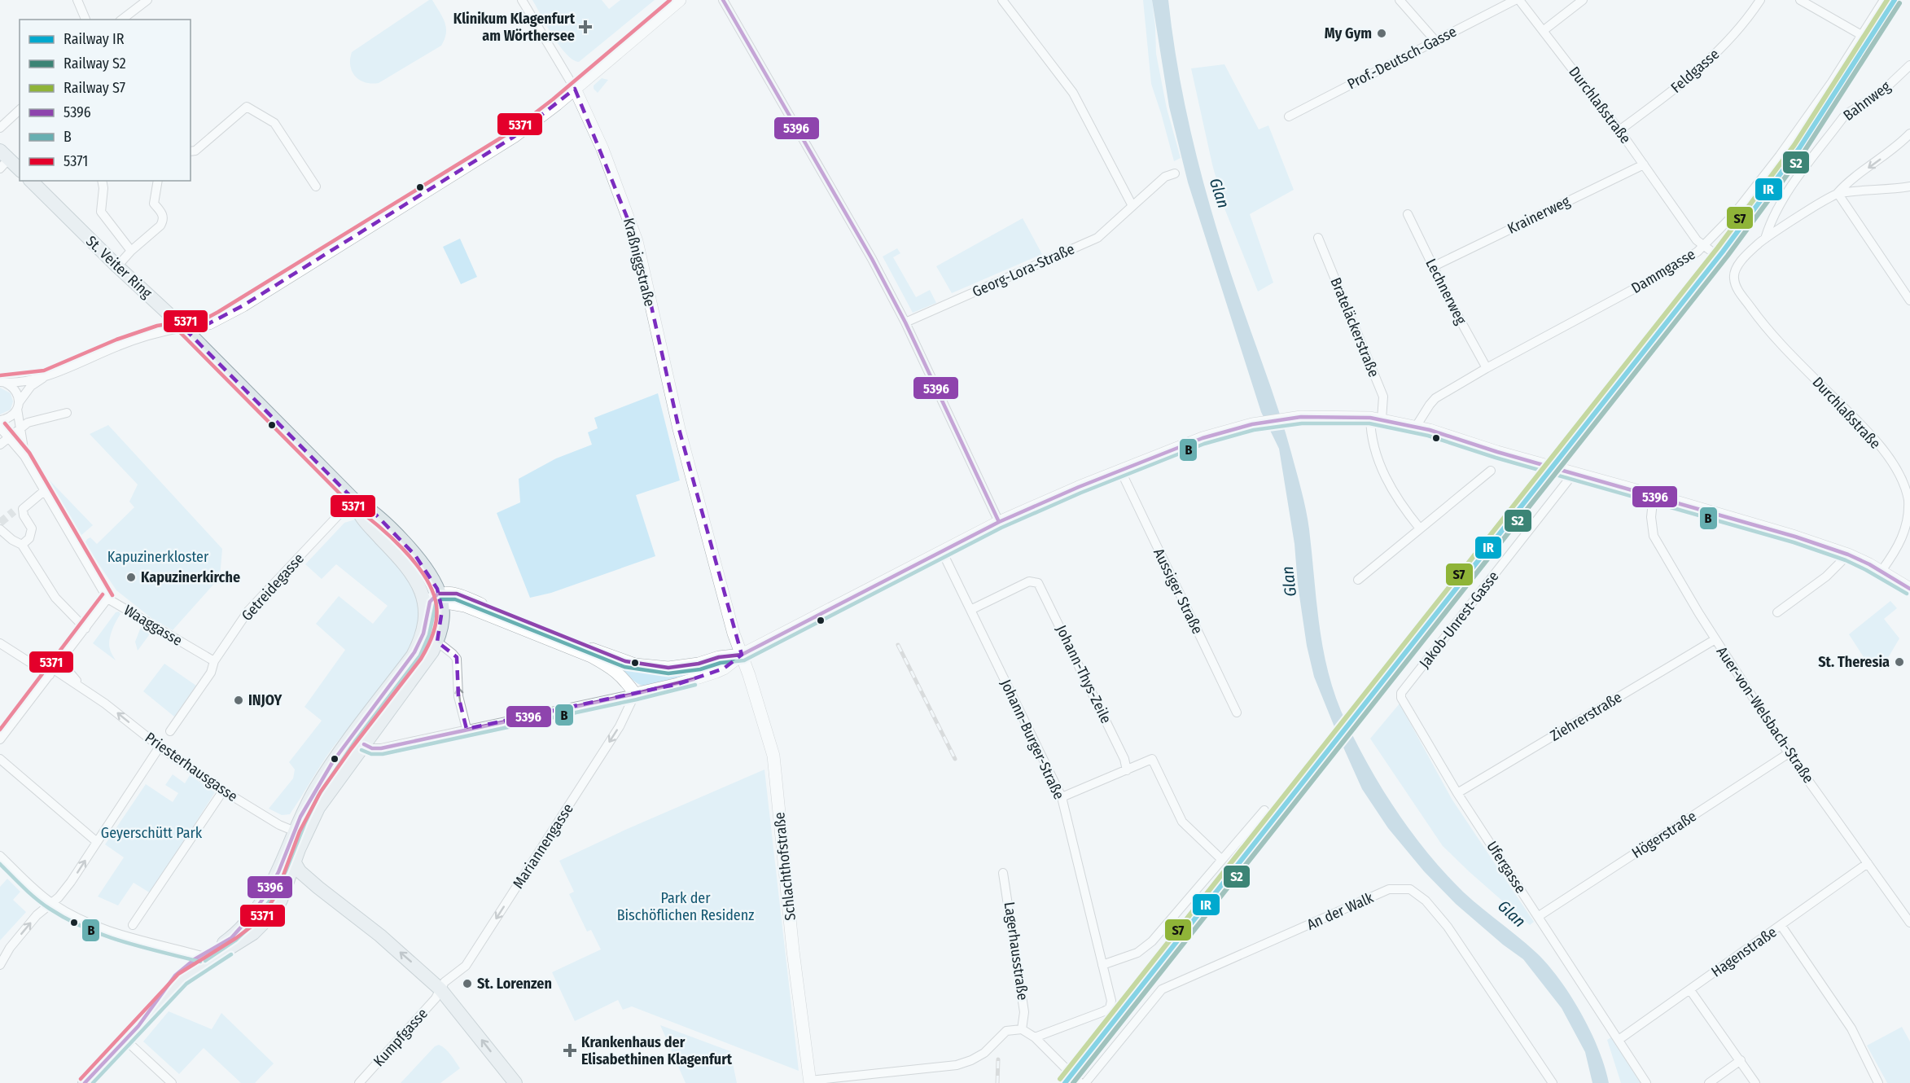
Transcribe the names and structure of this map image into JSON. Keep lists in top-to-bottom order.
{
  "streets": {
    "main road": ["Kraßniggstraße", "St. Veiter Ring", "Schlachthofstraße"],
    "street": [
      "Prof.-Deutsch-Gasse",
      "Feldgasse",
      "Bahnweg",
      "Durchlaßstraße",
      "Krainerweg",
      "Georg-Lora-Straße",
      "Dammgasse",
      "Lechnerweg",
      "Brateläckerstraße",
      "Getreidegasse",
      "Aussiger Straße",
      "Jakob-Unrest-Gasse",
      "Waaggasse",
      "Johann-Thys-Zeile",
      "Auer-von-Welsbach-Straße",
      "Ziehrerstraße",
      "Johann-Burger-Straße",
      "Priesterhausgasse",
      "Högerstraße",
      "Mariannengasse",
      "Ufergasse",
      "An der Walk",
      "Lagerhausstraße",
      "Hagenstraße",
      "Kumpfgasse"
    ]
  },
  "crossings": [
    ["Feldgasse", "Durchlaßstraße"],
    ["Bahnweg", "Durchlaßstraße"],
    ["Durchlaßstraße", "Krainerweg"],
    ["Durchlaßstraße", "Dammgasse"],
    ["Krainerweg", "Lechnerweg"],
    ["Kraßniggstraße", "Schlachthofstraße"],
    ["St. Veiter Ring", "Getreidegasse"],
    ["Dammgasse", "Lechnerweg"],
    ["Getreidegasse", "Waaggasse"],
    ["Jakob-Unrest-Gasse", "Ufergasse"],
    ["Johann-Thys-Zeile", "Johann-Burger-Straße"],
    ["Auer-von-Welsbach-Straße", "Ziehrerstraße"],
    ["Auer-von-Welsbach-Straße", "Högerstraße"],
    ["Auer-von-Welsbach-Straße", "Hagenstraße"],
    ["Ziehrerstraße", "Ufergasse"],
    ["Högerstraße", "Ufergasse"],
    ["Mariannengasse", "Kumpfgasse"],
    ["Ufergasse", "Hagenstraße"]
  ],
  "one_way": ["Mariannengasse"],
  "water": ["Glan"],
  "parks": ["Kapuzinerkloster", "Geyerschütt Park", "Park der Bischöflichen Residenz"],
  "places": {
    "health": ["Klinikum Klagenfurt am Wörthersee", "Krankenhaus der Elisabethinen Klagenfurt"],
    "other": [
      "My Gym",
      "Kapuzinerkirche",
      "St. Theresia",
      "INJOY",
      "St. Lorenzen"
    ]
  },
  "lines": [
    "rail line IR",
    "rail line S7",
    "transit line 5396",
    "transit line 5371",
    "rail line S2",
    "transit line B"
  ],
  "legend": [
    "Railway IR",
    "Railway S2",
    "Railway S7",
    "5396",
    "B",
    "5371"
  ]
}
